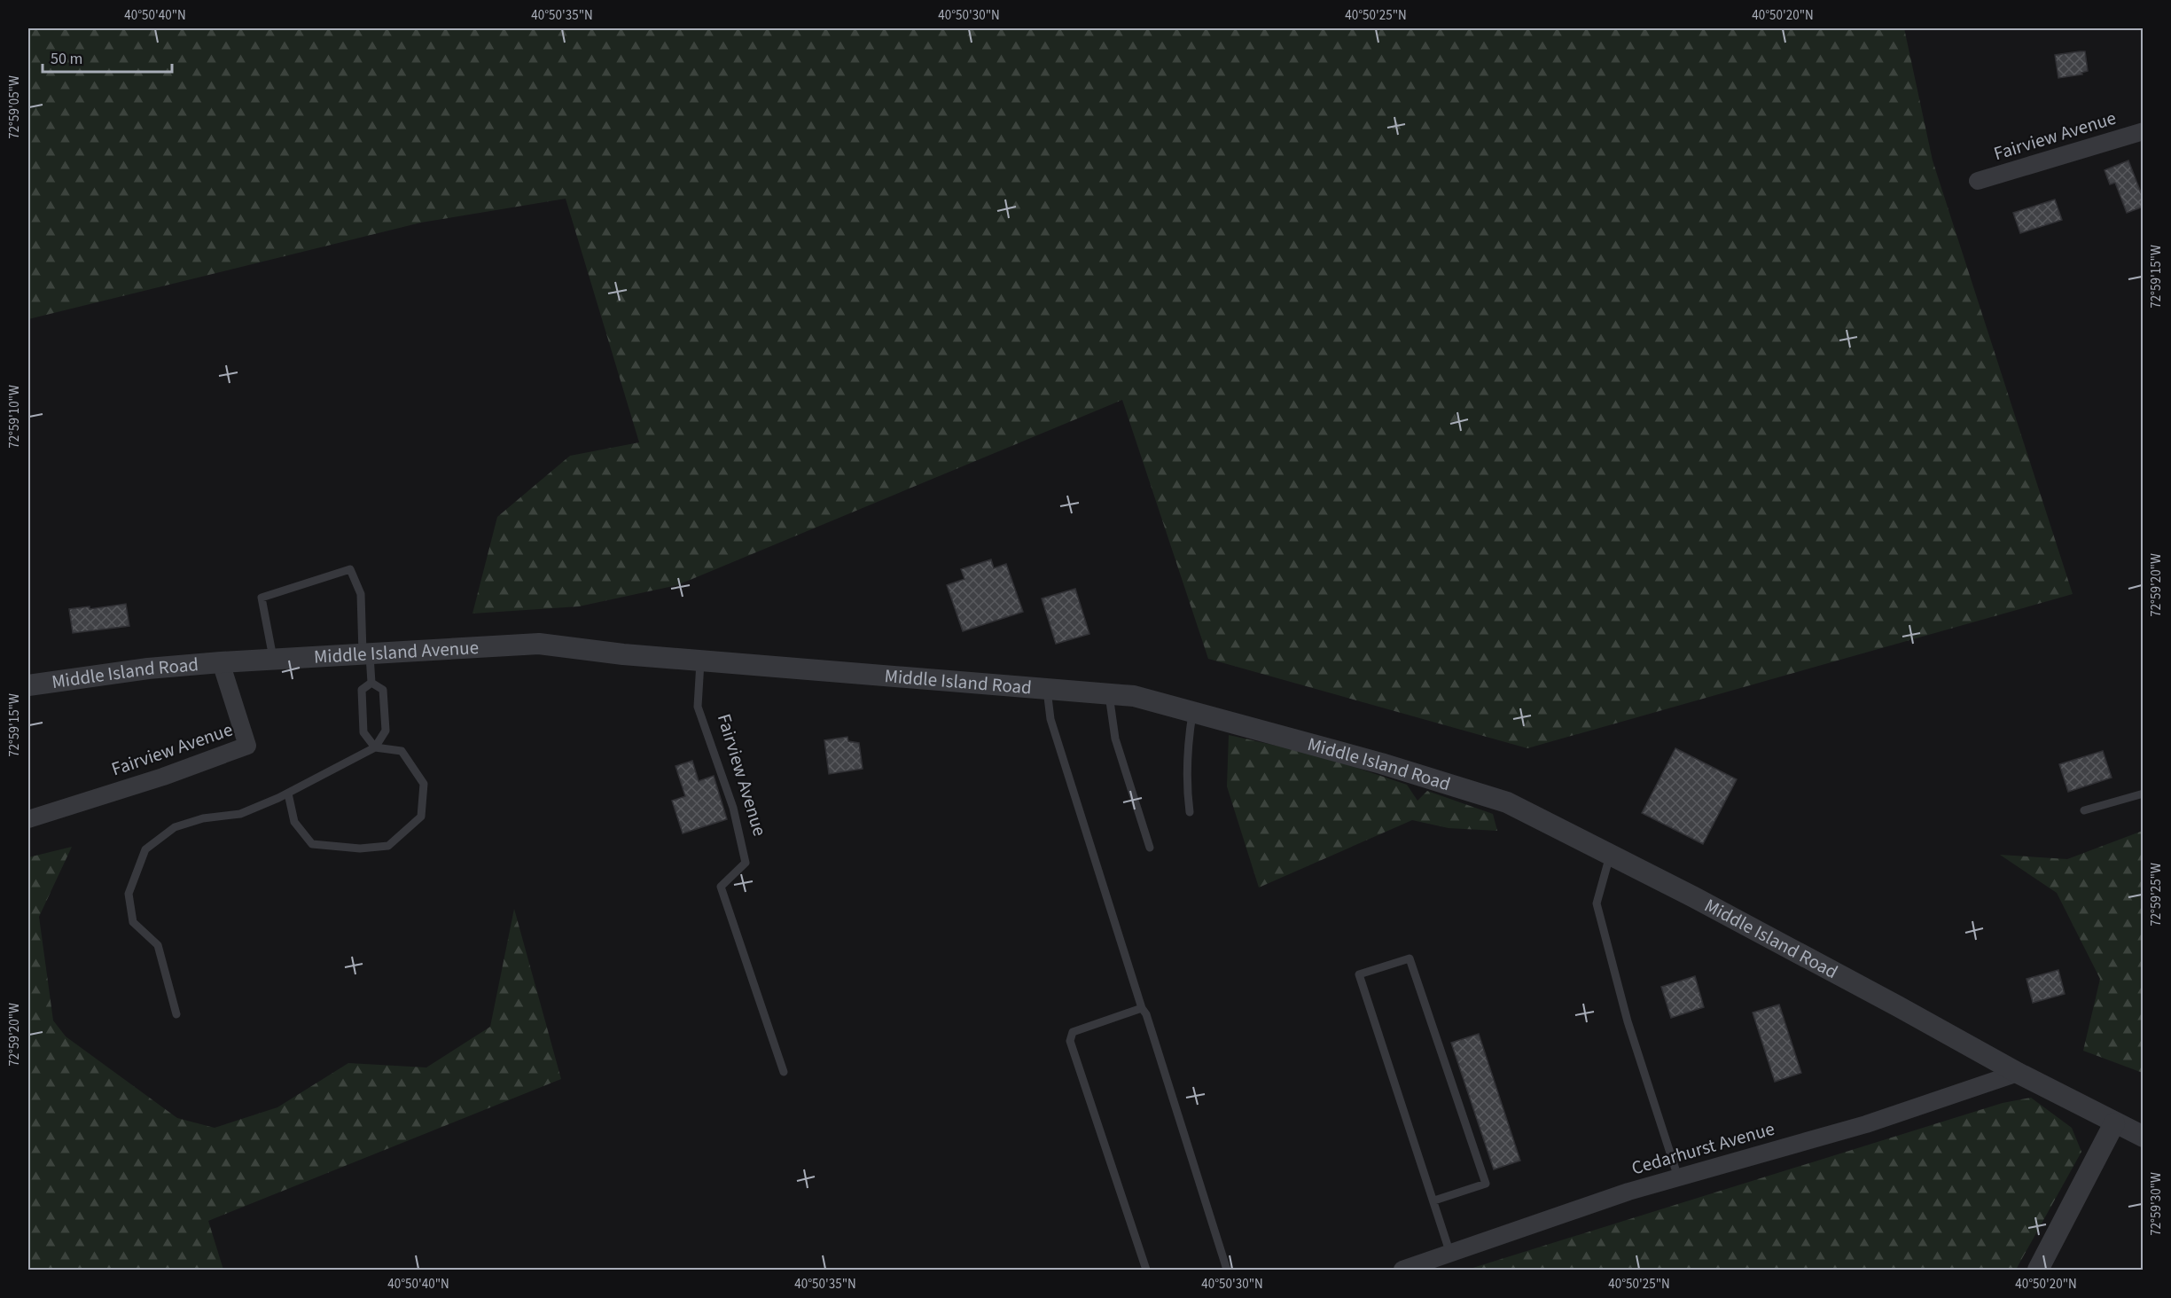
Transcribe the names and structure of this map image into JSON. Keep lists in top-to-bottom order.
{
  "streets": {
    "street": [
      "Fairview Avenue",
      "Middle Island Avenue",
      "Middle Island Road",
      "Cedarhurst Avenue"
    ]
  },
  "crossings": [
    ["Fairview Avenue", "Middle Island Avenue"],
    ["Fairview Avenue", "Middle Island Road"],
    ["Middle Island Avenue", "Middle Island Road"],
    ["Middle Island Road", "Cedarhurst Avenue"]
  ],
  "scale_bar": "50 m",
  "coordinates": [
    "40°50'40\"N",
    "40°50'35\"N",
    "40°50'30\"N",
    "40°50'25\"N",
    "40°50'20\"N",
    "72°59'05\"W",
    "72°59'15\"W",
    "72°59'10\"W",
    "72°59'20\"W",
    "72°59'25\"W",
    "72°59'30\"W"
  ]
}
